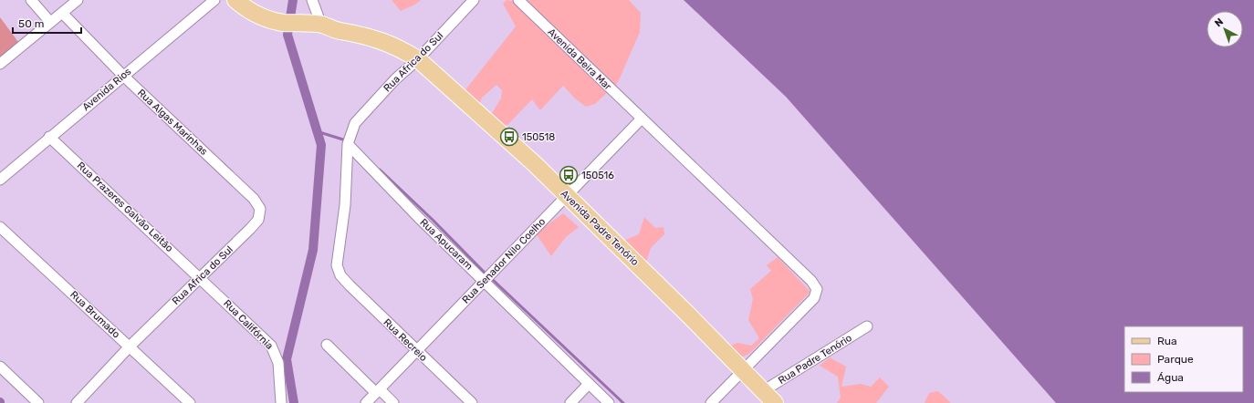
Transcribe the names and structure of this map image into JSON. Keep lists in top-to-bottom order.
{
  "streets": {
    "main road": ["Avenida Padre Tenório"],
    "street": [
      "Avenida Beira Mar",
      "Rua Africa do Sul",
      "Avenida Rios",
      "Rua Algas Marinhas",
      "Rua Prazeres Galvão Leitão",
      "Rua Apucaram",
      "Rua Senador Nilo Coelho",
      "Rua Brumado",
      "Rua Califórnia",
      "Rua Recreio",
      "Rua Padre Tenório"
    ]
  },
  "crossings": [
    ["Avenida Beira Mar", "Avenida Padre Tenório"],
    ["Avenida Beira Mar", "Rua Senador Nilo Coelho"],
    ["Rua Africa do Sul", "Rua Algas Marinhas"],
    ["Rua Africa do Sul", "Rua Prazeres Galvão Leitão"],
    ["Rua Africa do Sul", "Avenida Padre Tenório"],
    ["Rua Africa do Sul", "Rua Apucaram"],
    ["Rua Africa do Sul", "Rua Brumado"],
    ["Rua Africa do Sul", "Rua Califórnia"],
    ["Rua Africa do Sul", "Rua Recreio"],
    ["Avenida Rios", "Rua Algas Marinhas"],
    ["Avenida Rios", "Rua Prazeres Galvão Leitão"],
    ["Rua Prazeres Galvão Leitão", "Rua Califórnia"],
    ["Avenida Padre Tenório", "Rua Senador Nilo Coelho"],
    ["Avenida Padre Tenório", "Rua Padre Tenório"],
    ["Rua Apucaram", "Rua Senador Nilo Coelho"],
    ["Rua Senador Nilo Coelho", "Rua Recreio"]
  ],
  "places": {
    "bus stop": ["150518", "150516"]
  },
  "legend": ["Rua", "Parque", "Água"],
  "scale_bar": "50 m",
  "north": "top left"
}
